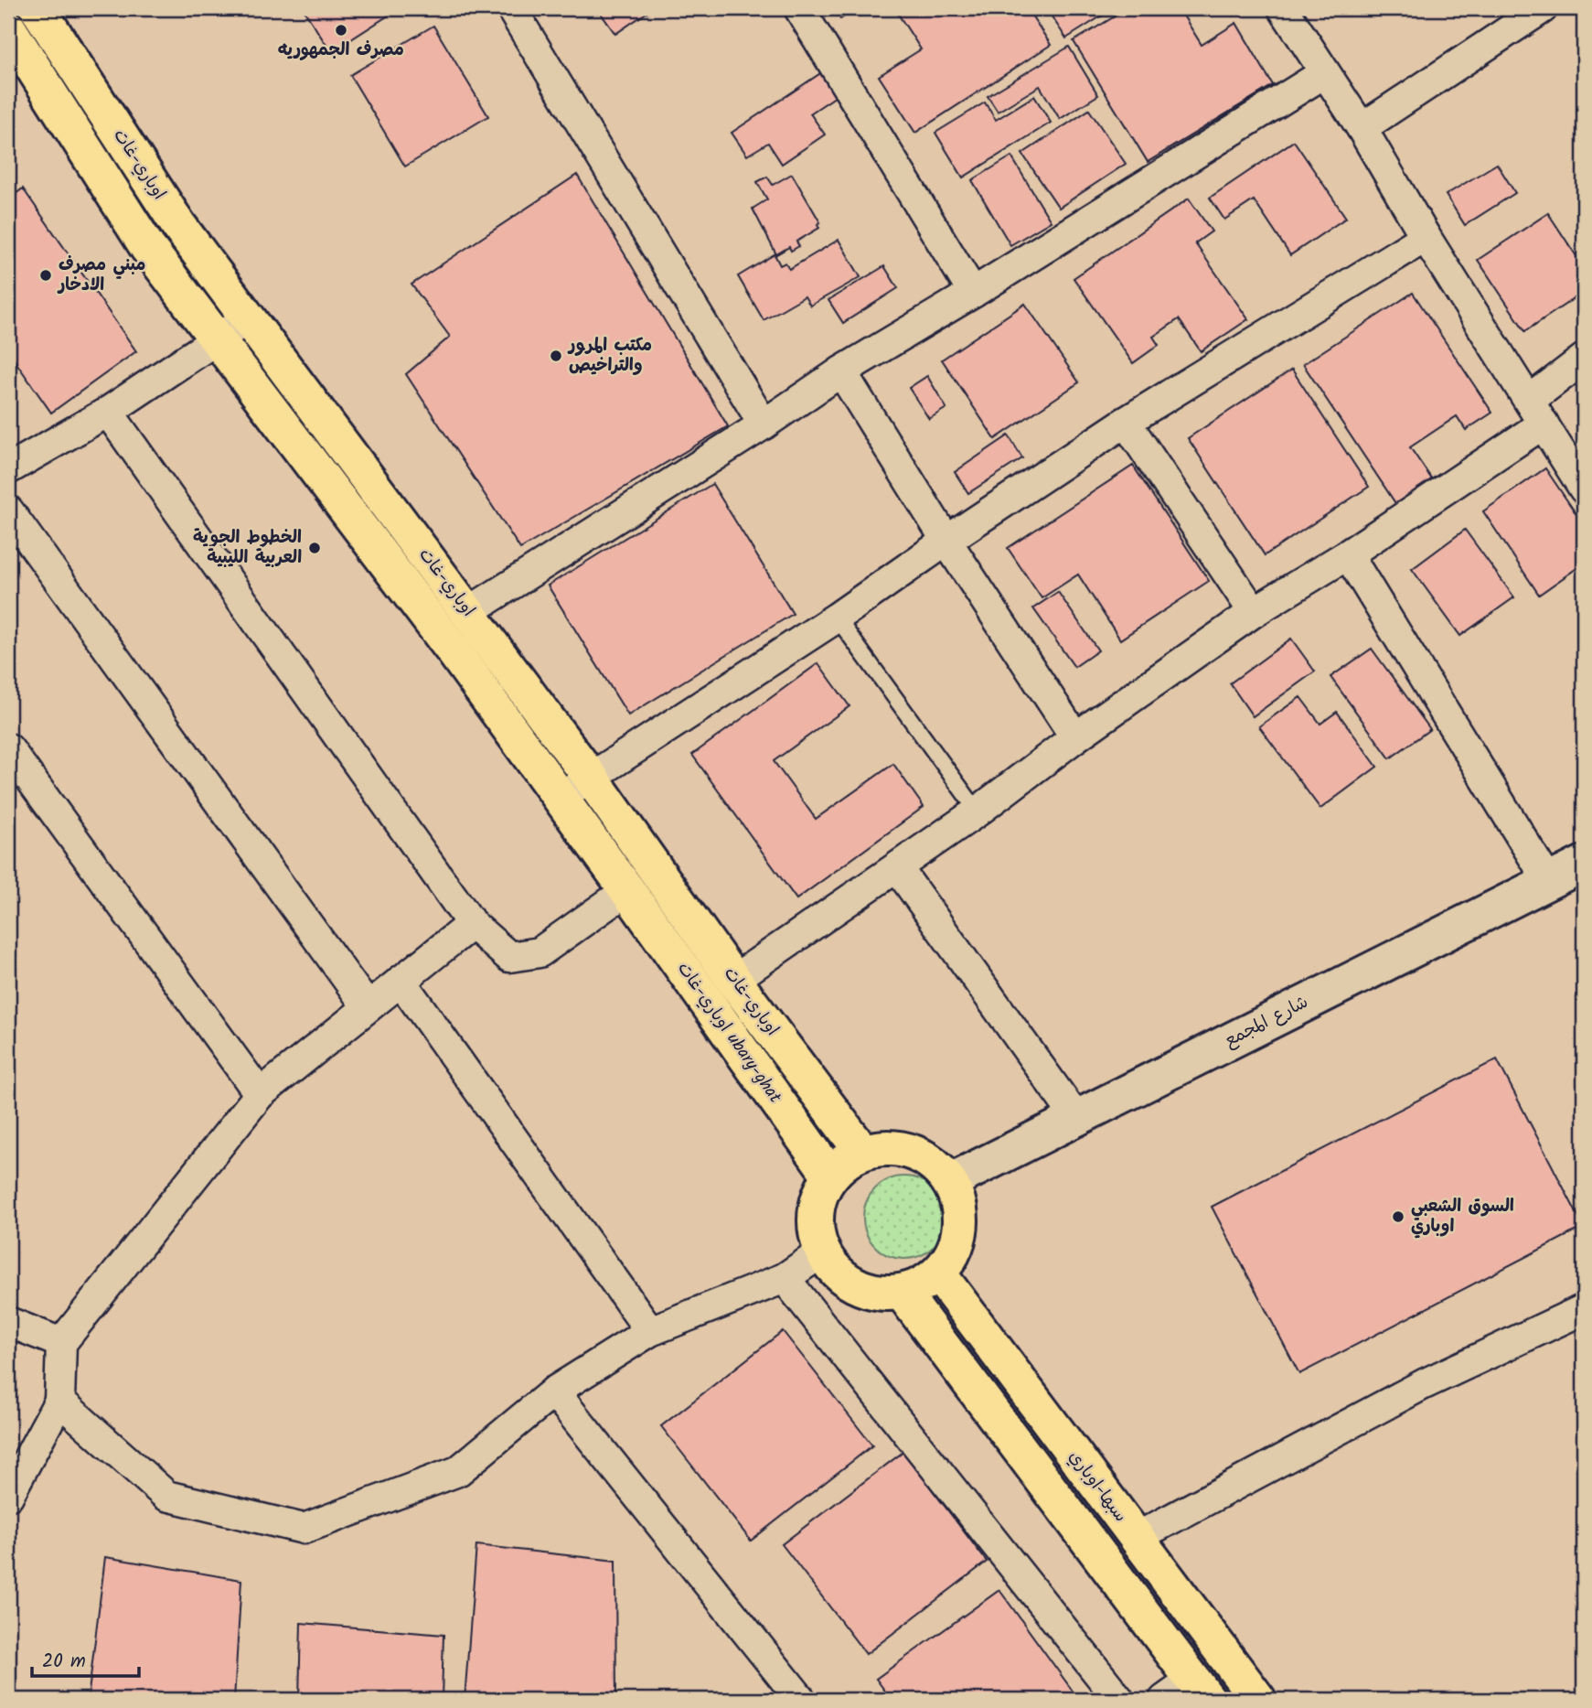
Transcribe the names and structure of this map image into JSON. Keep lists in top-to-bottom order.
{
  "streets": {
    "highway": ["اوباري-غات", "اوباري-غات ubary-ghat", "سبها-اوباري"],
    "street": ["شارع المجمع"]
  },
  "crossings": [
    ["اوباري-غات", "شارع المجمع"],
    ["اوباري-غات", "اوباري-غات ubary-ghat"],
    ["اوباري-غات", "سبها-اوباري"],
    ["شارع المجمع", "اوباري-غات ubary-ghat"],
    ["شارع المجمع", "سبها-اوباري"],
    ["اوباري-غات ubary-ghat", "سبها-اوباري"]
  ],
  "places": [
    "مصرف الجمهوريه",
    "مبني مصرف الادخار",
    "مكتب المرور والتراخيص",
    "الخطوط الجوية العربية الليبية",
    "السوق الشعبي اوباري"
  ],
  "scale_bar": "20 m"
}
